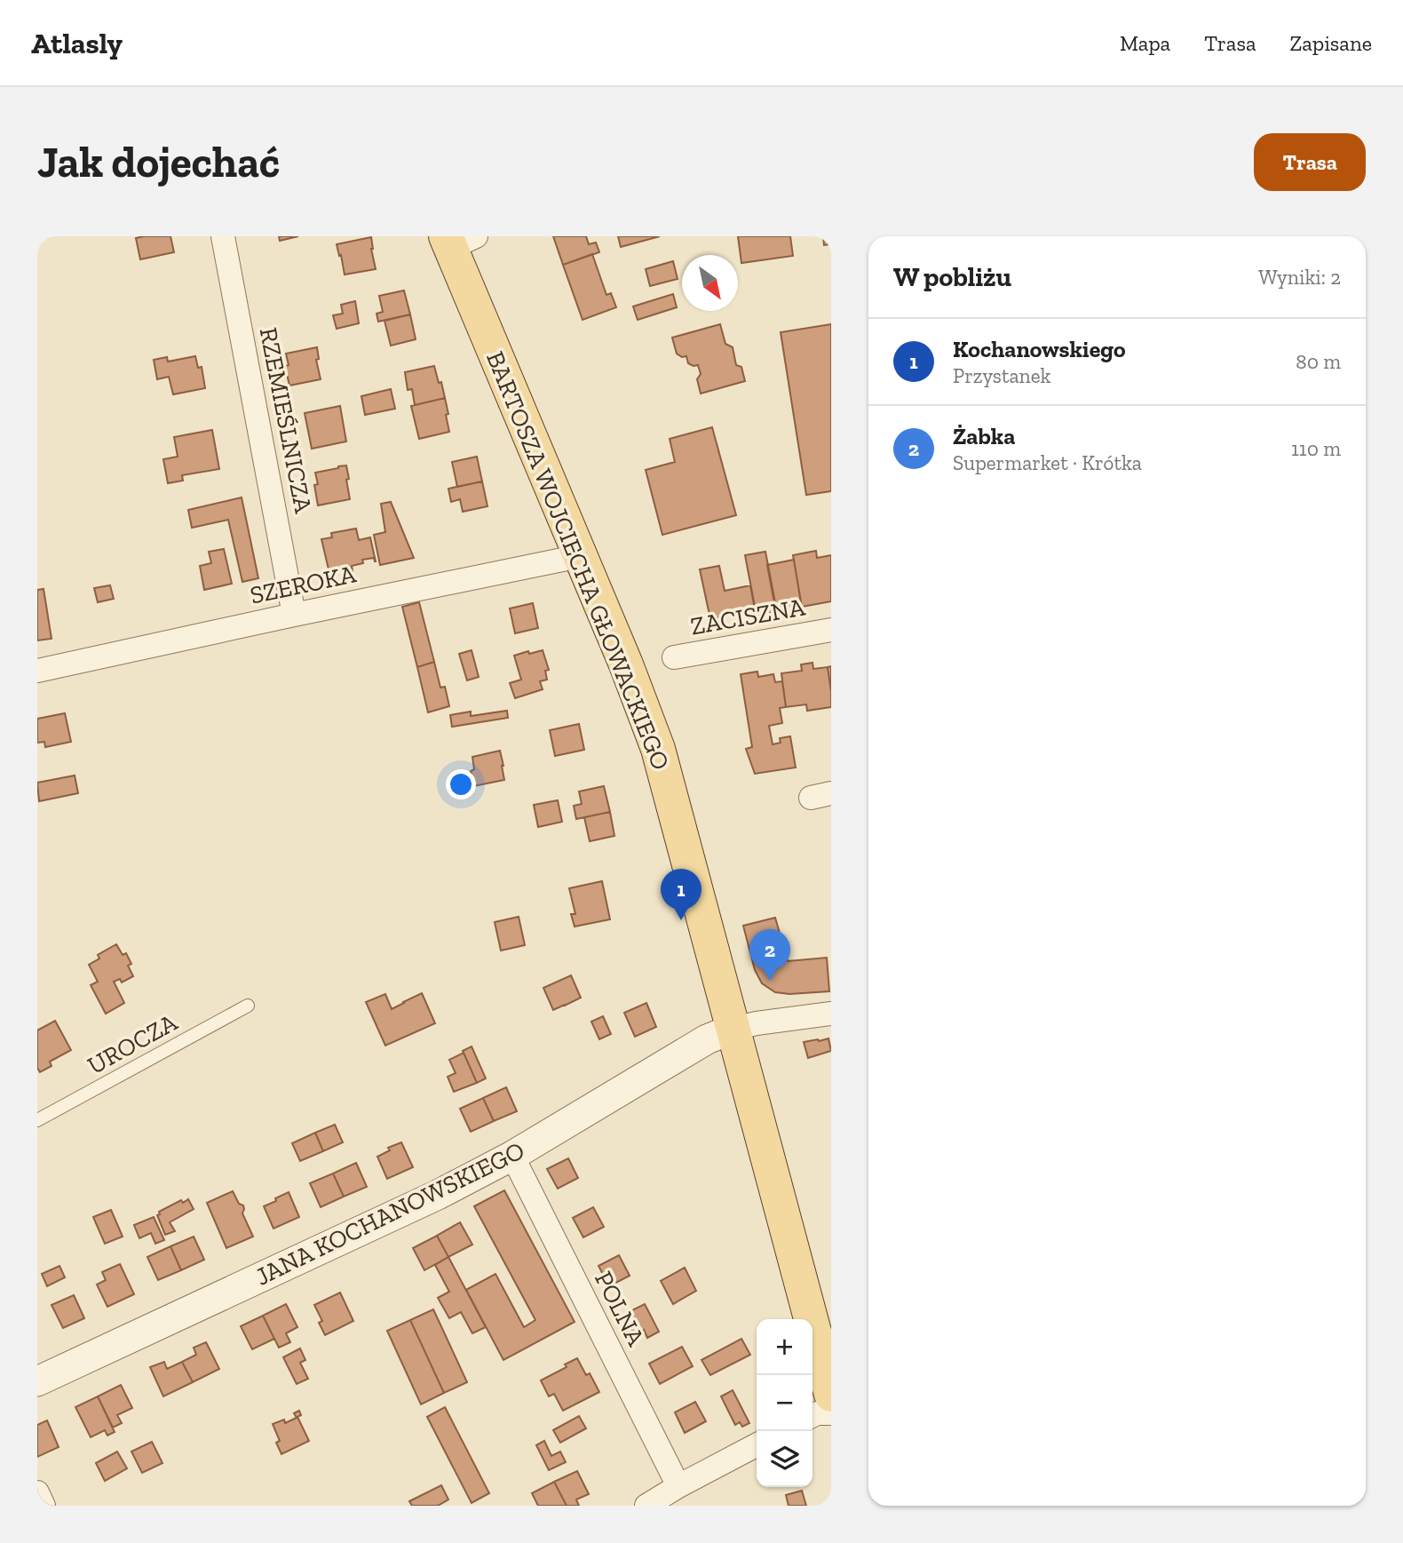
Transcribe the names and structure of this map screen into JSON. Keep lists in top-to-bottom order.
{
  "streets": {
    "main road": ["BARTOSZA WOJCIECHA GŁOWACKIEGO"],
    "street": [
      "RZEMIEŚLNICZA",
      "SZEROKA",
      "ZACISZNA",
      "JANA KOCHANOWSKIEGO",
      "POLNA"
    ],
    "lane": ["UROCZA"]
  },
  "crossings": [
    ["RZEMIEŚLNICZA", "SZEROKA"],
    ["BARTOSZA WOJCIECHA GŁOWACKIEGO", "SZEROKA"],
    ["BARTOSZA WOJCIECHA GŁOWACKIEGO", "JANA KOCHANOWSKIEGO"],
    ["JANA KOCHANOWSKIEGO", "POLNA"]
  ],
  "north": "bottom right",
  "page": {
    "header": "Atlasly",
    "nav": ["Mapa", "Trasa", "Zapisane"],
    "buttons": "Trasa",
    "title": "Jak dojechać",
    "heading": ["W pobliżu", "Wyniki: 2"],
    "list": [
      {
        "mark": "1",
        "name": "Kochanowskiego",
        "note": "Przystanek",
        "value": "80 m"
      },
      {
        "mark": "2",
        "name": "Żabka",
        "note": "Supermarket · Krótka",
        "value": "110 m"
      }
    ],
    "pins": ["1", "2"],
    "map_buttons": ["+", "−"]
  }
}
